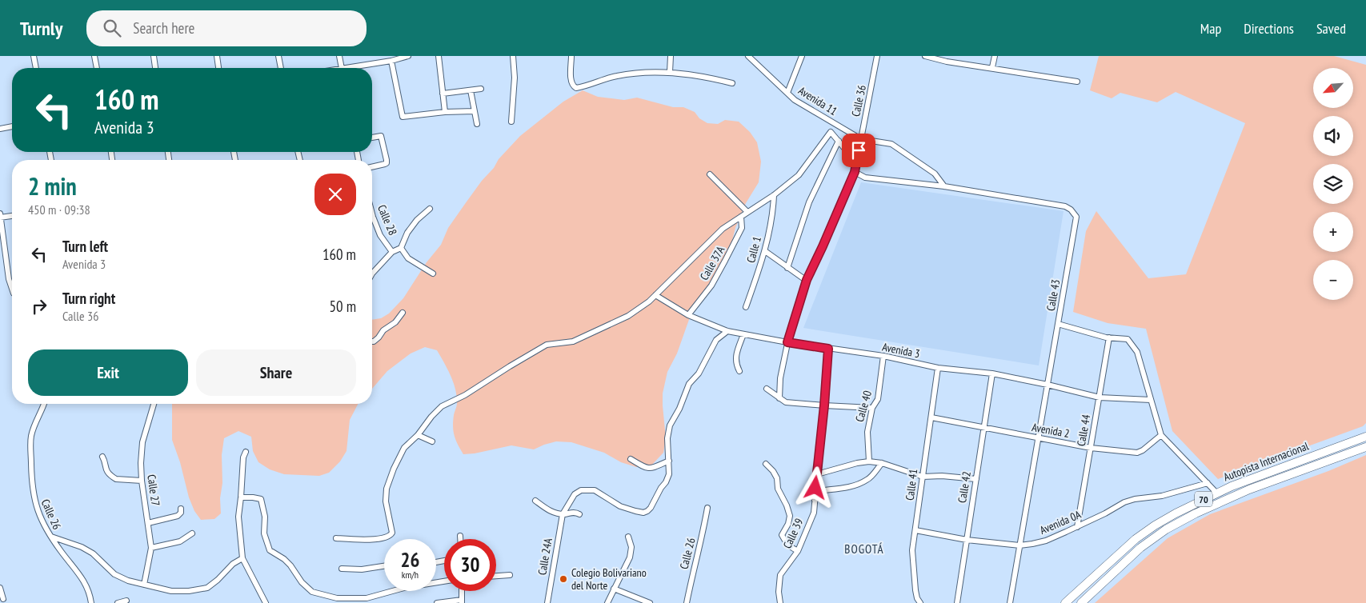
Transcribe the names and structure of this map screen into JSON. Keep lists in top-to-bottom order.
{
  "streets": {
    "main road": ["Autopista Internacional", "70"],
    "street": [
      "Avenida 11",
      "Calle 36",
      "Calle 28",
      "Calle 1",
      "Calle 37A",
      "Calle 43",
      "Avenida 3",
      "Calle 40",
      "Avenida 2",
      "Calle 44",
      "Calle 41",
      "Calle 42",
      "Calle 27",
      "Calle 26",
      "Avenida 0A",
      "Calle 39",
      "Calle 24A"
    ]
  },
  "crossings": [
    ["Avenida 11", "Calle 36"],
    ["Avenida 11", "Calle 43"],
    ["Calle 36", "Calle 43"],
    ["Calle 36", "Avenida 3"],
    ["Calle 37A", "Avenida 3"],
    ["Calle 43", "Avenida 3"],
    ["Calle 43", "Avenida 2"],
    ["Calle 43", "Avenida 0A"],
    ["Avenida 3", "Calle 40"],
    ["Avenida 3", "Calle 44"],
    ["Avenida 3", "Calle 41"],
    ["Avenida 3", "Calle 42"],
    ["Avenida 3", "Calle 39"],
    ["Avenida 2", "Calle 44"],
    ["Avenida 2", "Calle 41"],
    ["Avenida 2", "Calle 42"],
    ["Calle 44", "Avenida 0A"],
    ["Calle 41", "Avenida 0A"],
    ["Calle 42", "Avenida 0A"]
  ],
  "districts": ["BOGOTÁ"],
  "places": ["Colegio Bolivariano del Norte"],
  "north": "bottom left",
  "page": {
    "header": "Turnly",
    "search": "Search here",
    "nav": ["Map", "Directions", "Saved"],
    "map_buttons": ["+", "−"],
    "turn": ["160 m", "Avenida 3"],
    "heading": ["2 min", "450 m · 09:38"],
    "list": [
      {
        "name": "Turn left",
        "note": "Avenida 3",
        "value": "160 m"
      },
      {
        "name": "Turn right",
        "note": "Calle 36",
        "value": "50 m"
      }
    ],
    "buttons": ["Exit", "Share"],
    "speed": "26 km/h",
    "limit": "30"
  }
}
